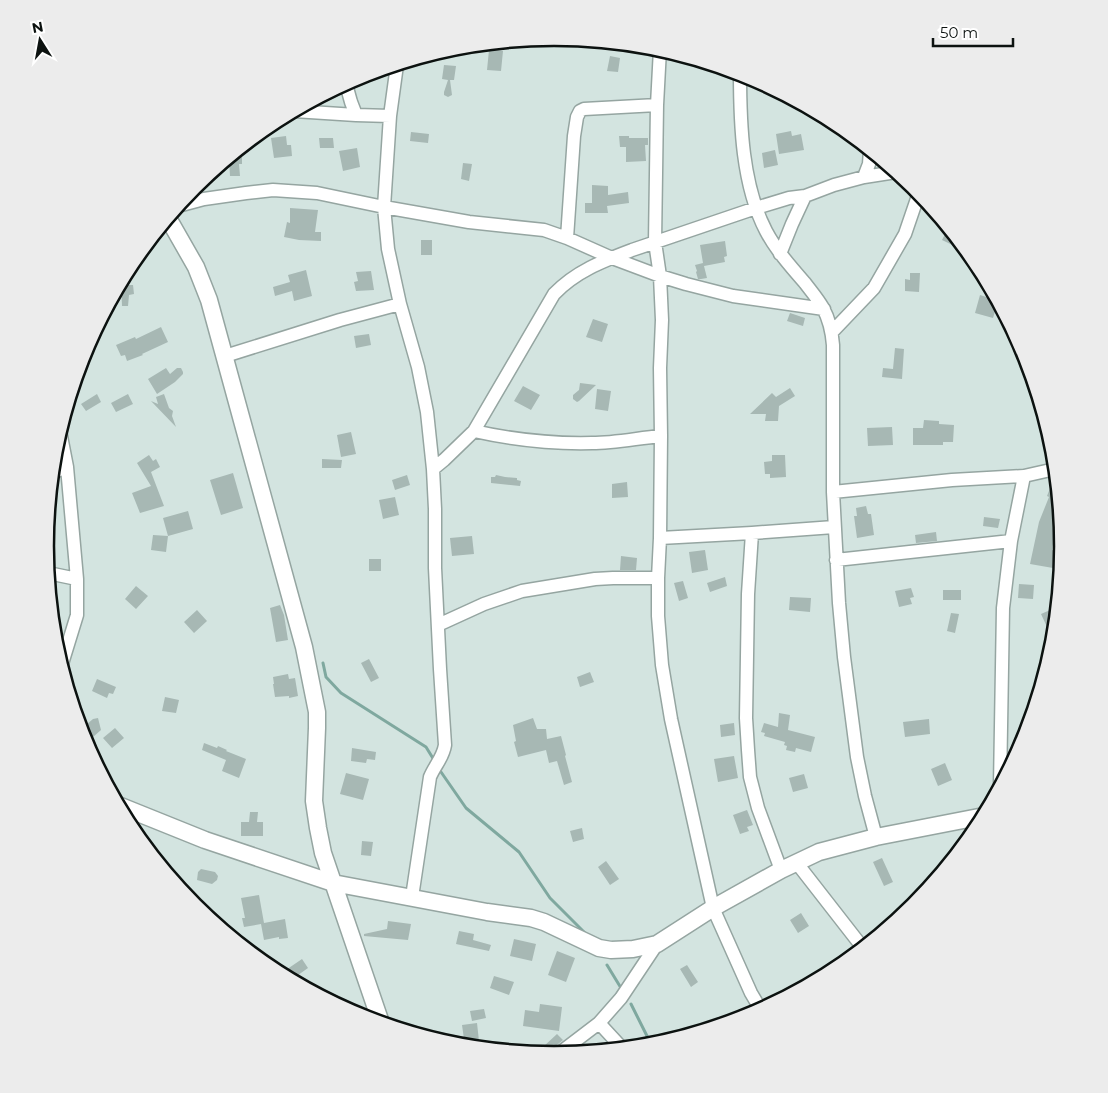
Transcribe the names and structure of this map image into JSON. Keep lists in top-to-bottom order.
{
  "scale_bar": "50 m",
  "north": "top"
}
